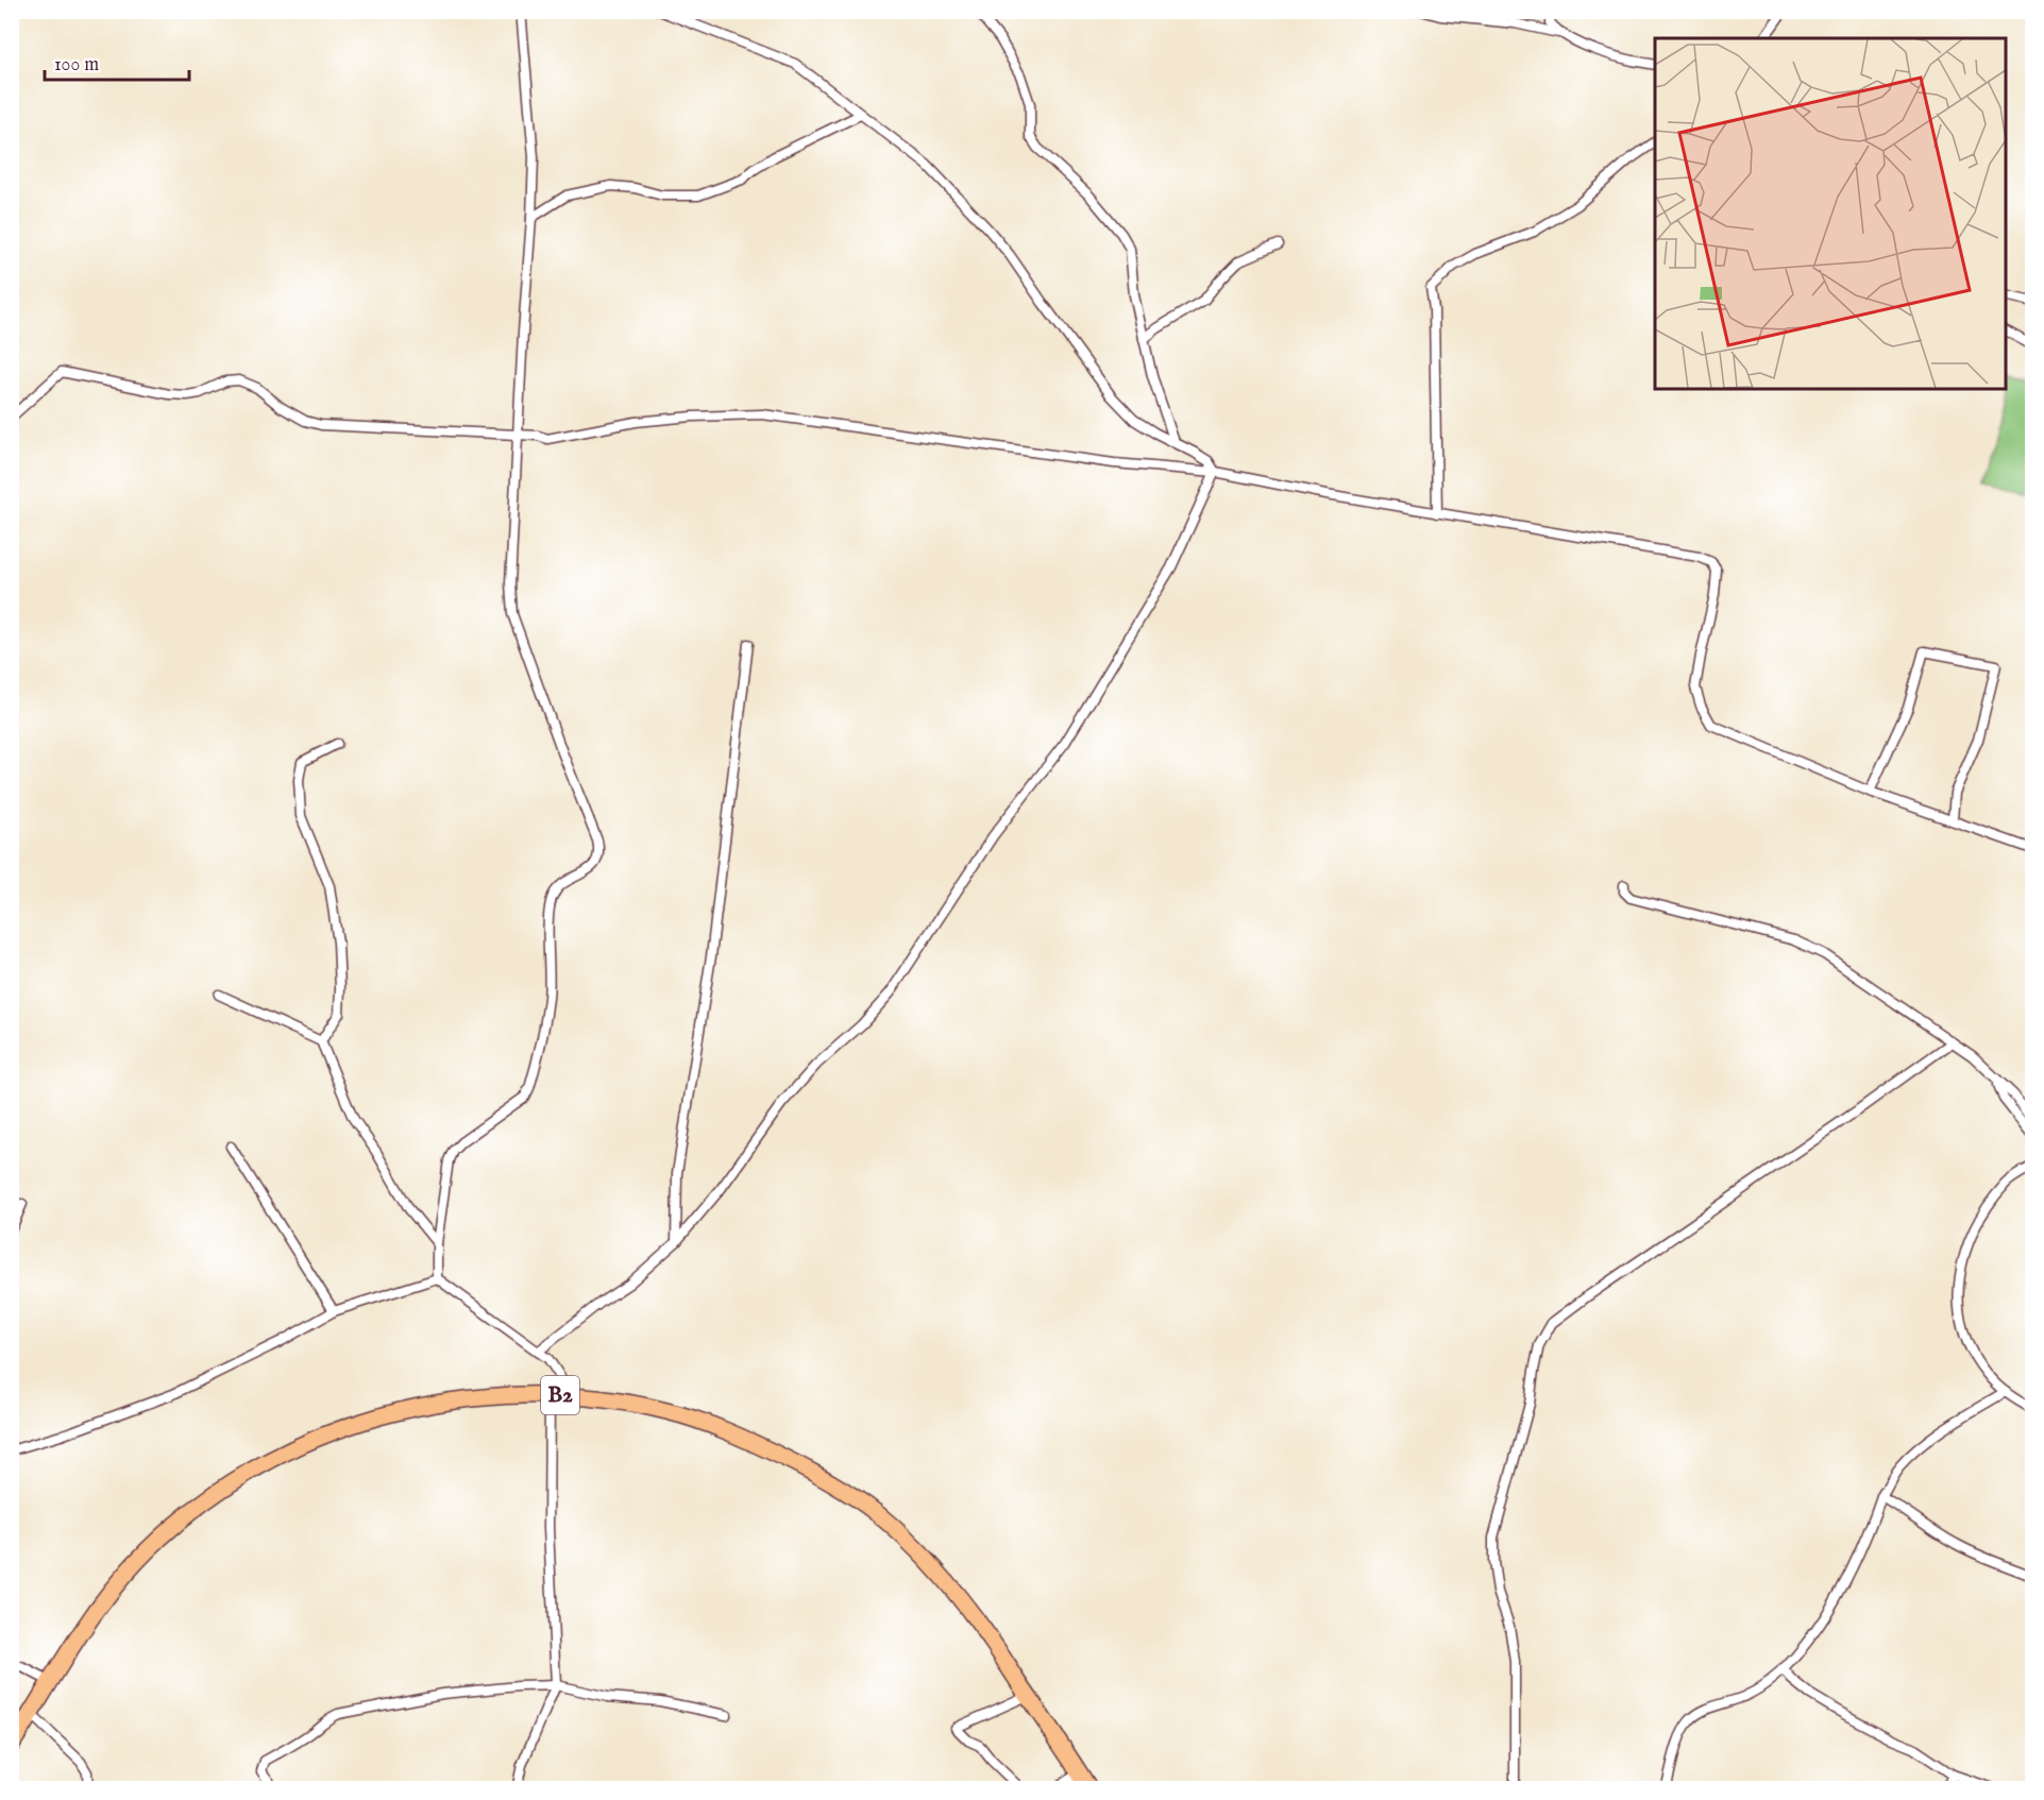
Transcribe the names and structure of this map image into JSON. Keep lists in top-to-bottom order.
{
  "streets": {
    "highway": ["B2"]
  },
  "scale_bar": "100 m"
}
